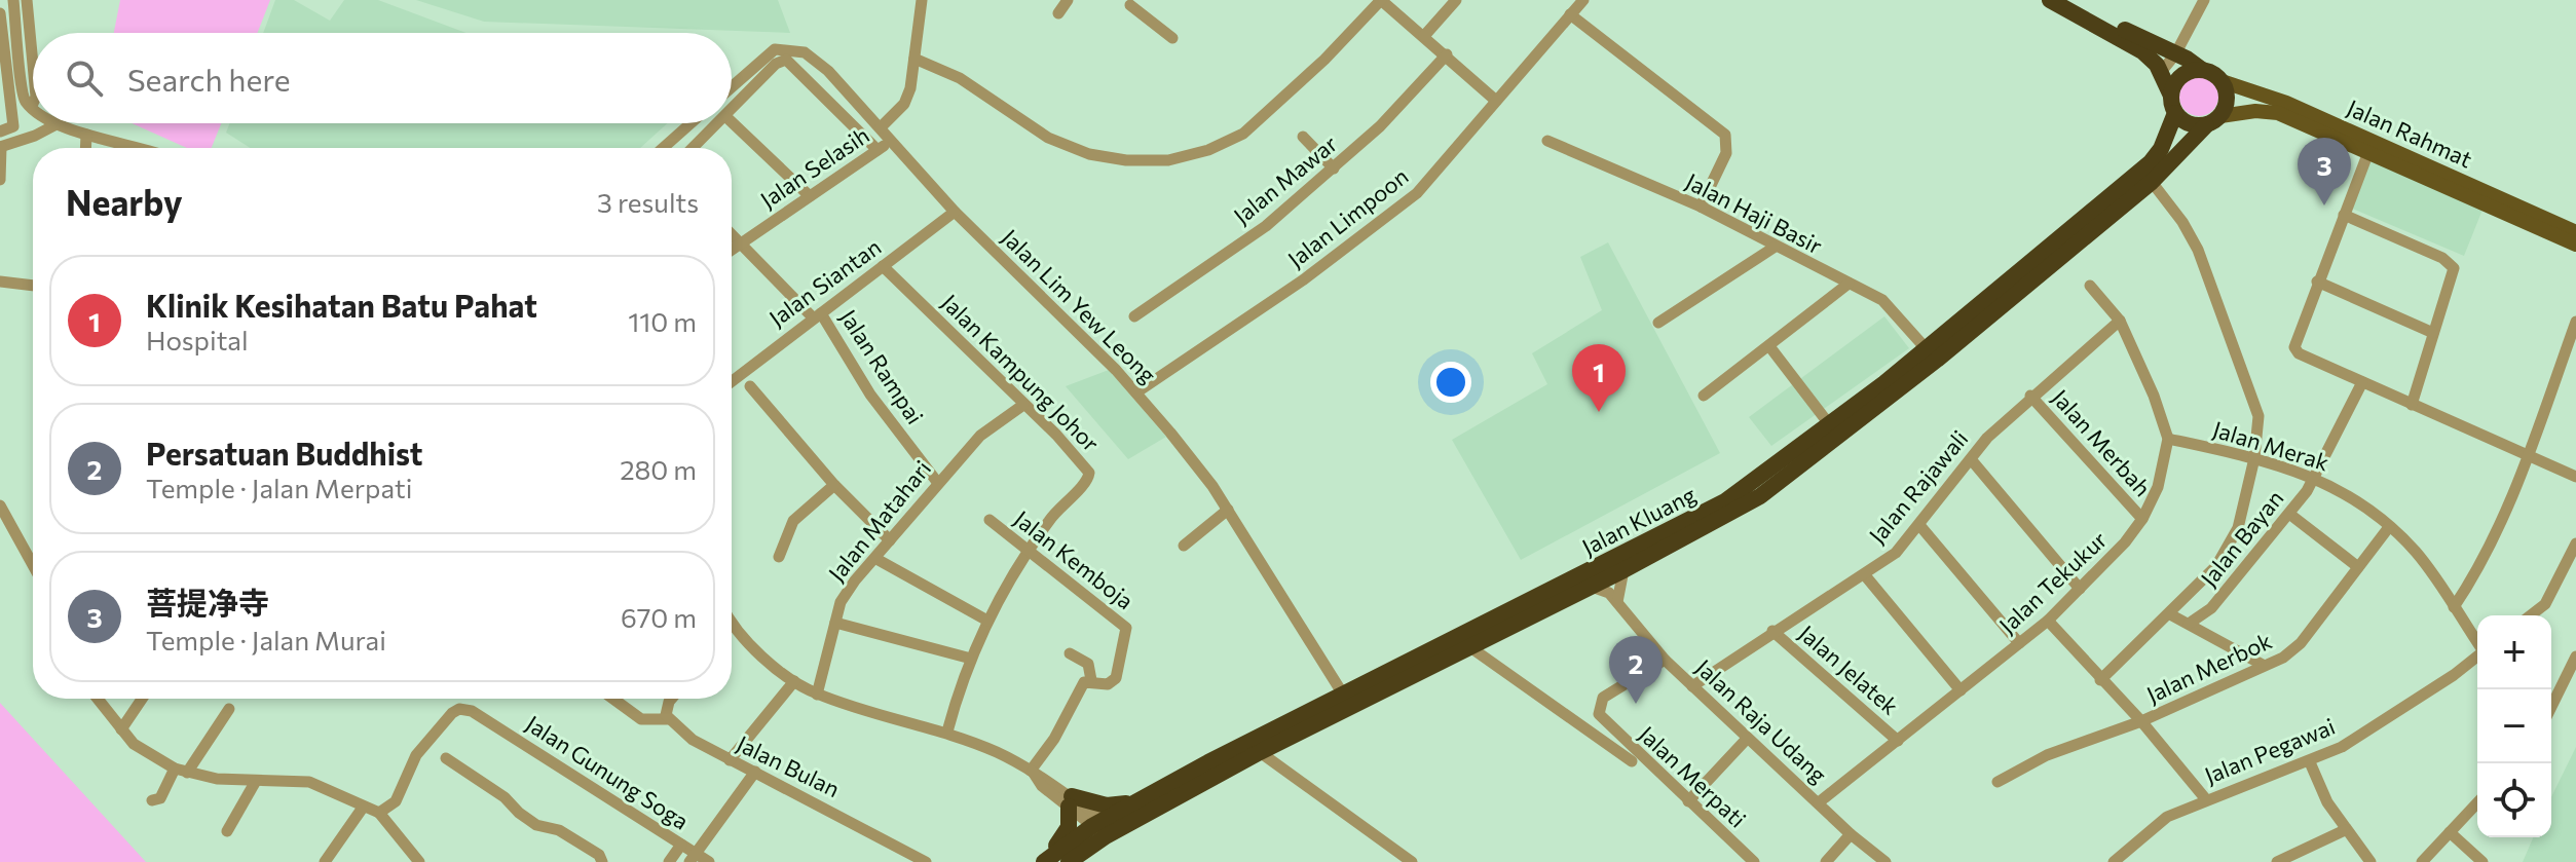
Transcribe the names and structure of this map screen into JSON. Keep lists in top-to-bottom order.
{
  "streets": {
    "highway": ["Jalan Kluang"],
    "main road": ["Jalan Rahmat"],
    "street": [
      "Jalan Selasih",
      "Jalan Mawar",
      "Jalan Haji Basir",
      "Jalan Limpoon",
      "Jalan Siantan",
      "Jalan Lim Yew Leong",
      "Jalan Rampai",
      "Jalan Kampung Johor",
      "Jalan Merbah",
      "Jalan Merak",
      "Jalan Rajawali",
      "Jalan Matahari",
      "Jalan Bayan",
      "Jalan Kemboja",
      "Jalan Tekukur",
      "Jalan Merbok",
      "Jalan Jelatek",
      "Jalan Raja Udang",
      "Jalan Pegawai",
      "Jalan Bulan",
      "Jalan Gunung Soga",
      "Jalan Merpati"
    ]
  },
  "crossings": [
    ["Jalan Rahmat", "Jalan Kluang"],
    ["Jalan Selasih", "Jalan Lim Yew Leong"],
    ["Jalan Selasih", "Jalan Rampai"],
    ["Jalan Haji Basir", "Jalan Kluang"],
    ["Jalan Limpoon", "Jalan Lim Yew Leong"],
    ["Jalan Siantan", "Jalan Lim Yew Leong"],
    ["Jalan Siantan", "Jalan Rampai"],
    ["Jalan Siantan", "Jalan Kampung Johor"],
    ["Jalan Lim Yew Leong", "Jalan Kluang"],
    ["Jalan Rampai", "Jalan Matahari"],
    ["Jalan Kampung Johor", "Jalan Matahari"],
    ["Jalan Kampung Johor", "Jalan Kemboja"],
    ["Jalan Merbah", "Jalan Rajawali"],
    ["Jalan Merbah", "Jalan Tekukur"],
    ["Jalan Merak", "Jalan Bayan"],
    ["Jalan Merak", "Jalan Tekukur"],
    ["Jalan Merak", "Jalan Merbok"],
    ["Jalan Rajawali", "Jalan Jelatek"],
    ["Jalan Rajawali", "Jalan Raja Udang"],
    ["Jalan Kluang", "Jalan Raja Udang"],
    ["Jalan Tekukur", "Jalan Jelatek"],
    ["Jalan Tekukur", "Jalan Raja Udang"],
    ["Jalan Raja Udang", "Jalan Merpati"]
  ],
  "page": {
    "search": "Search here",
    "pins": ["3", "1", "2"],
    "heading": ["Nearby", "3 results"],
    "list": [
      {
        "mark": "1",
        "name": "Klinik Kesihatan Batu Pahat",
        "note": "Hospital",
        "value": "110 m"
      },
      {
        "mark": "2",
        "name": "Persatuan Buddhist",
        "note": "Temple · Jalan Merpati",
        "value": "280 m"
      },
      {
        "mark": "3",
        "name": "菩提净寺",
        "note": "Temple · Jalan Murai",
        "value": "670 m"
      }
    ],
    "map_buttons": ["+", "−"]
  }
}
